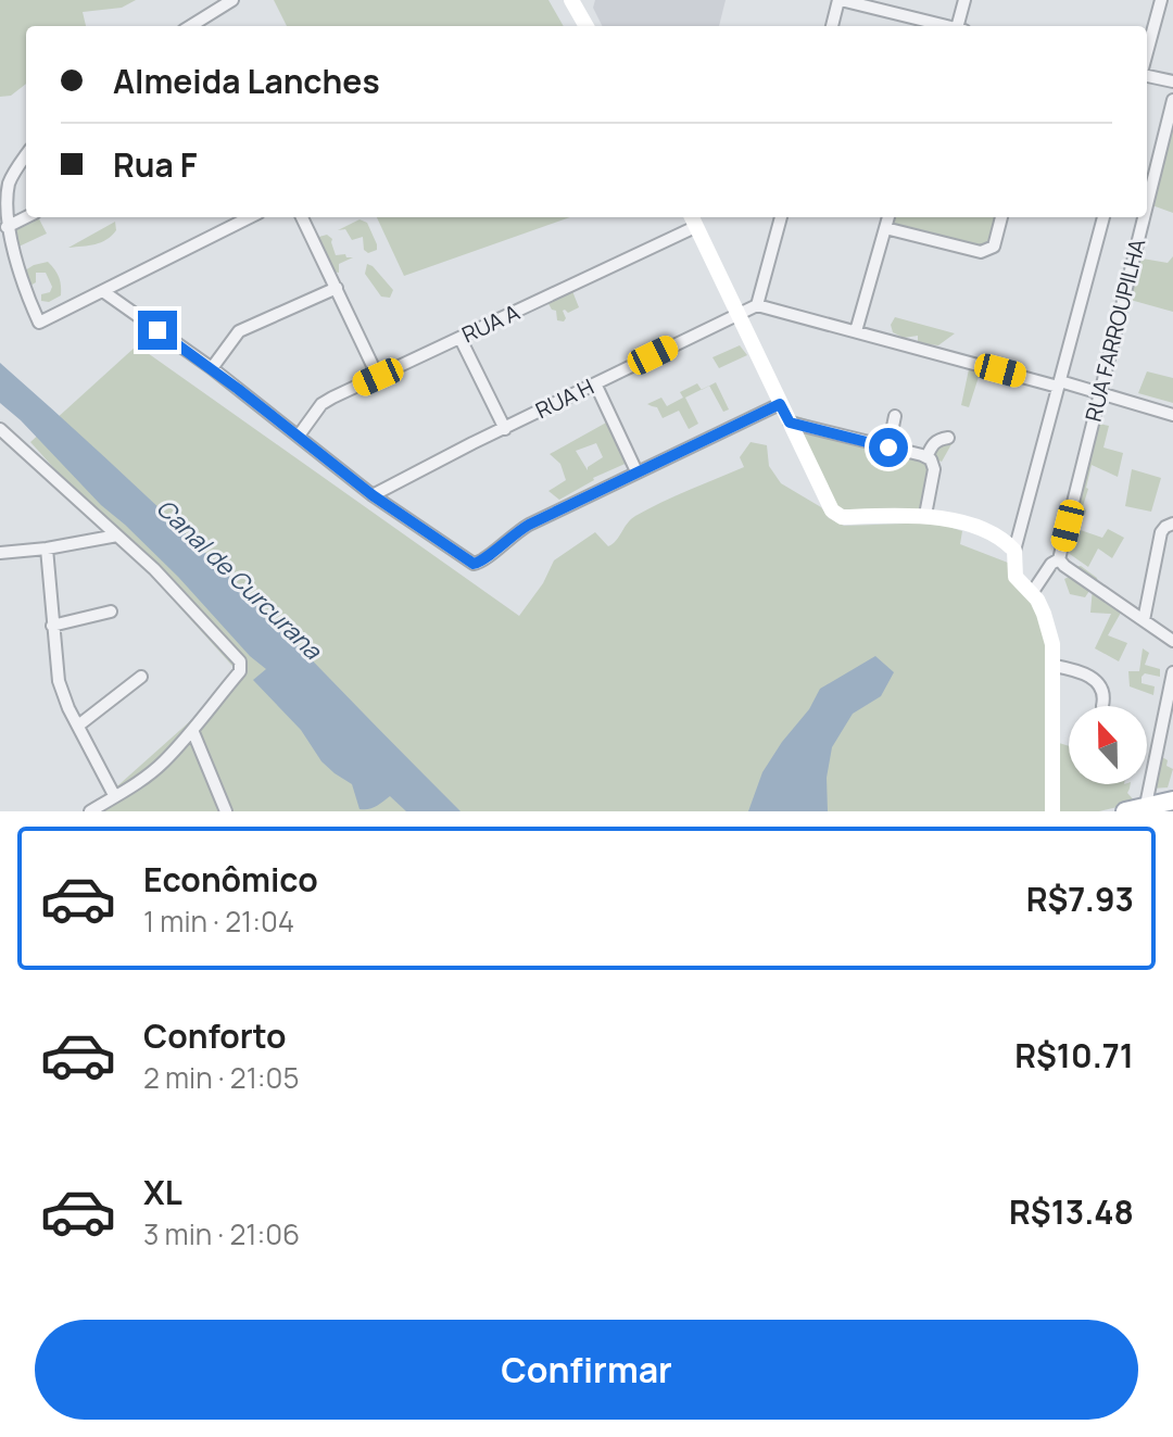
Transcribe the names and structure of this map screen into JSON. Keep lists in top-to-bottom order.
{
  "streets": {
    "street": ["RUA A", "RUA FARROUPILHA", "RUA H"]
  },
  "water": ["Canal de Curcurana"],
  "north": "top",
  "page": {
    "banner": ["Almeida Lanches", "Rua F"],
    "list": [
      {
        "name": "Econômico",
        "note": "1 min · 21:04",
        "value": "R$7.93"
      },
      {
        "name": "Conforto",
        "note": "2 min · 21:05",
        "value": "R$10.71"
      },
      {
        "name": "XL",
        "note": "3 min · 21:06",
        "value": "R$13.48"
      }
    ],
    "buttons": "Confirmar"
  }
}
